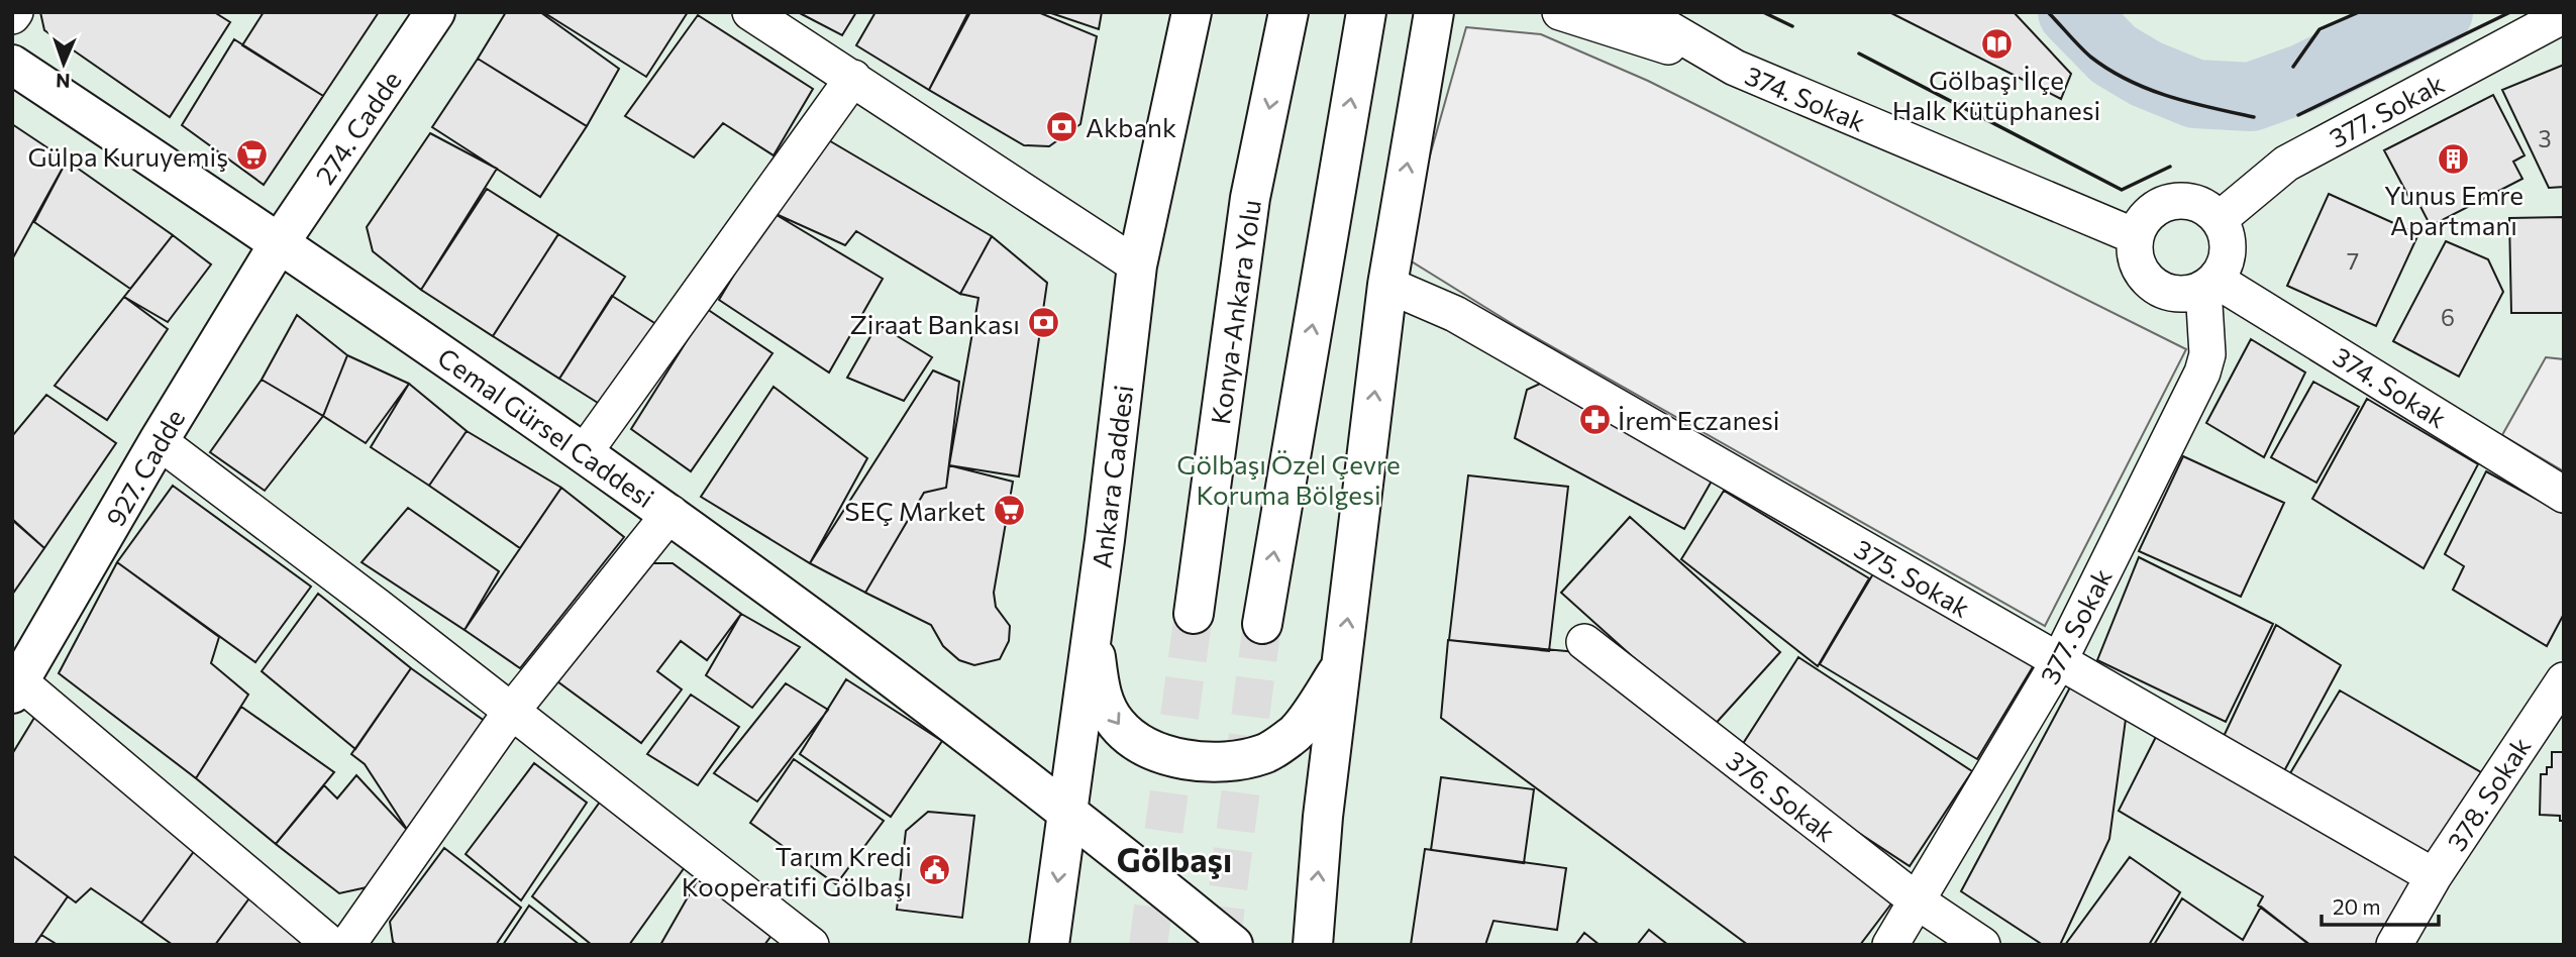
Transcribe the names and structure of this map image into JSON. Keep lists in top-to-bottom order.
{
  "streets": {
    "main road": [
      "274. Cadde",
      "Konya-Ankara Yolu",
      "Cemal Gürsel Caddesi",
      "927. Cadde",
      "Ankara Caddesi"
    ],
    "street": [
      "374. Sokak",
      "377. Sokak",
      "375. Sokak",
      "378. Sokak",
      "376. Sokak"
    ]
  },
  "crossings": [
    ["374. Sokak", "377. Sokak"],
    ["377. Sokak", "375. Sokak"],
    ["377. Sokak", "376. Sokak"],
    ["274. Cadde", "Cemal Gürsel Caddesi"],
    ["274. Cadde", "927. Cadde"],
    ["Cemal Gürsel Caddesi", "927. Cadde"],
    ["Cemal Gürsel Caddesi", "Ankara Caddesi"],
    ["375. Sokak", "378. Sokak"]
  ],
  "districts": ["Gölbaşı"],
  "parks": ["Gölbaşı Özel Çevre Koruma Bölgesi"],
  "places": {
    "library": ["Gölbaşı İlçe Halk Kütüphanesi"],
    "bank": ["Akbank", "Ziraat Bankası"],
    "supermarket": ["Gülpa Kuruyemiş", "SEÇ Market"],
    "building": ["Yunus Emre Apartmanı"],
    "pharmacy": ["İrem Eczanesi"],
    "public building": ["Tarım Kredi Kooperatifi Gölbaşı"]
  },
  "house_numbers": ["3", "7", "6"],
  "scale_bar": "20 m",
  "north": "bottom"
}
